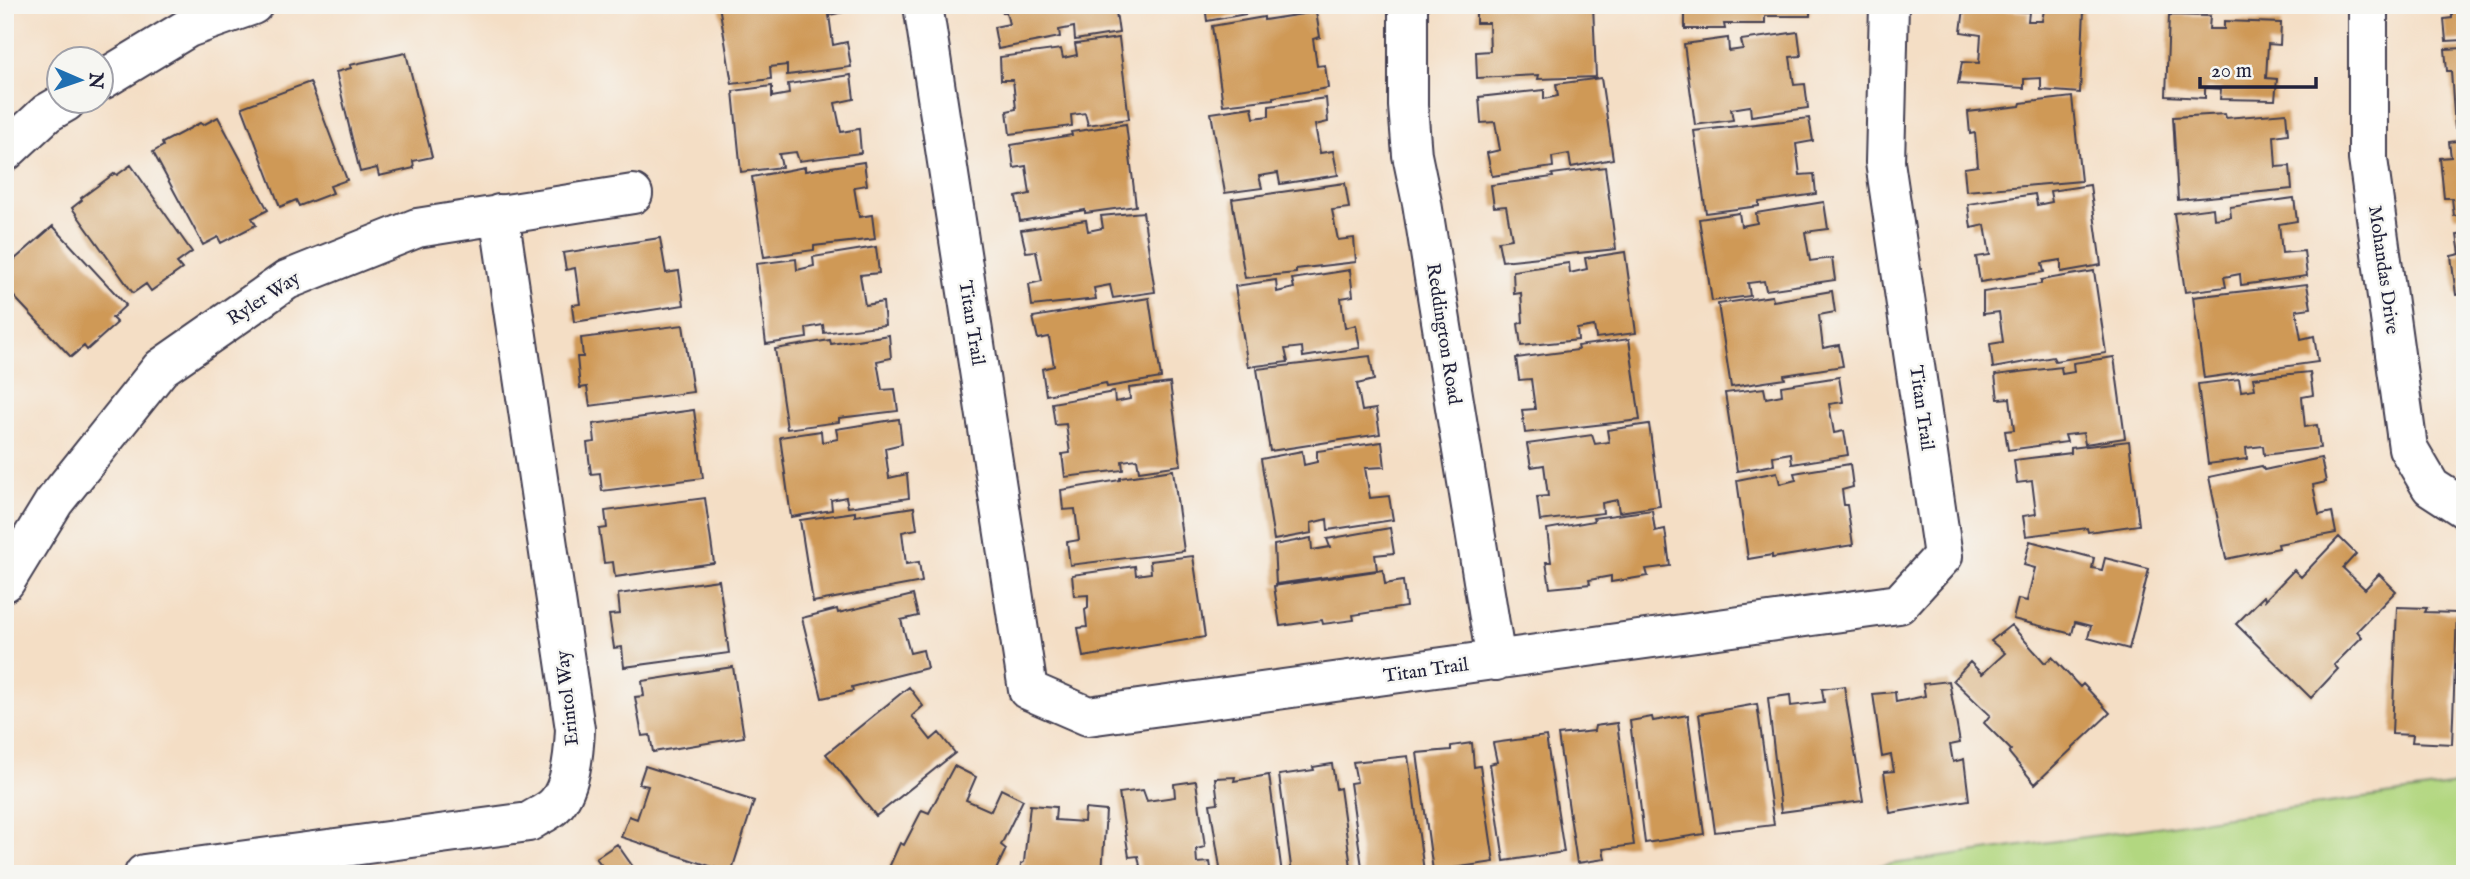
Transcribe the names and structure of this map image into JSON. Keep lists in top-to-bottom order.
{
  "streets": {
    "street": [
      "Mohandas Drive",
      "Ryler Way",
      "Titan Trail",
      "Reddington Road",
      "Erintol Way"
    ]
  },
  "crossings": [
    ["Ryler Way", "Erintol Way"],
    ["Titan Trail", "Reddington Road"]
  ],
  "scale_bar": "20 m",
  "north": "right"
}
